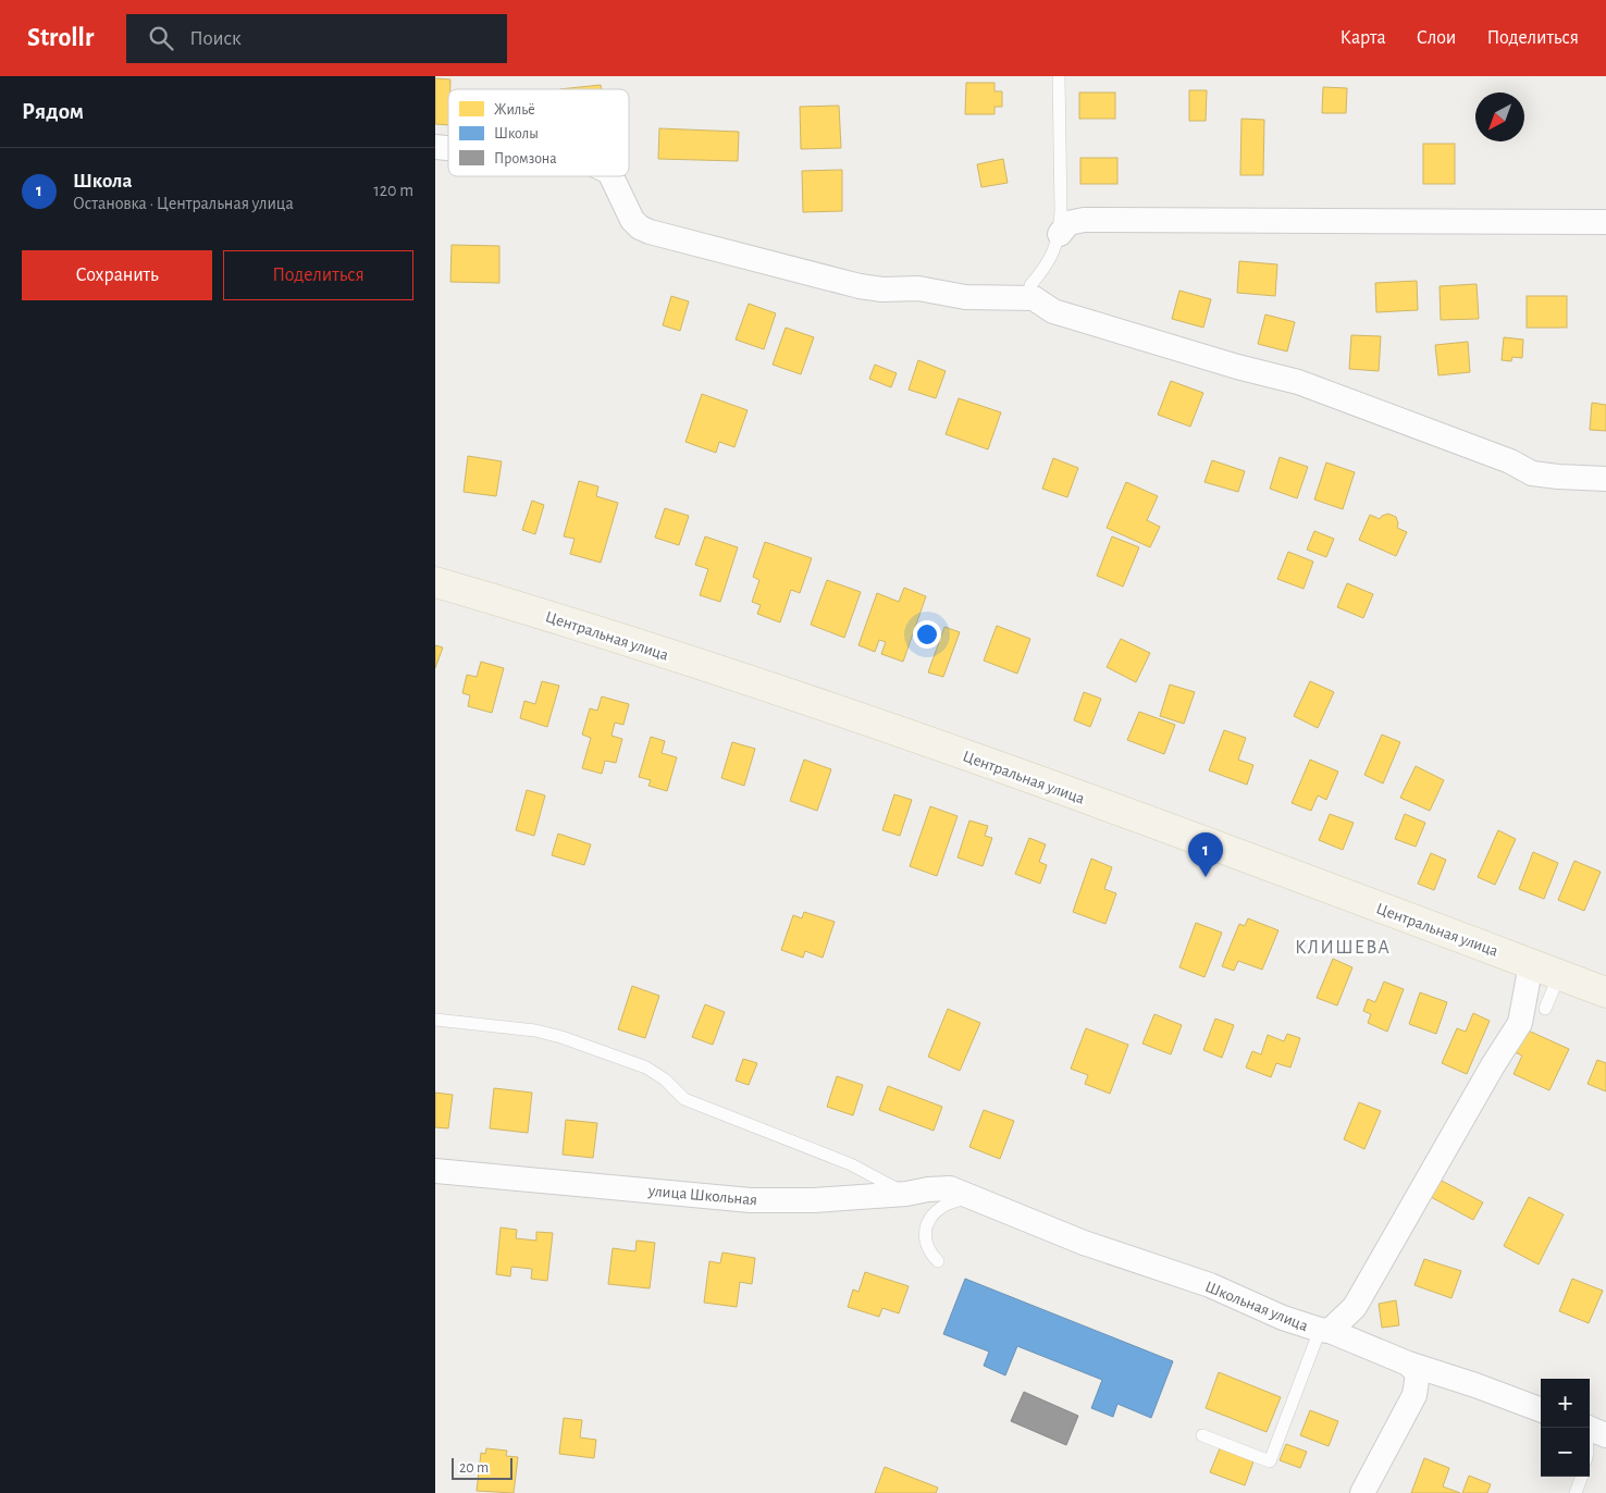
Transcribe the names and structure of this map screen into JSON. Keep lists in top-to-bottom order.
{
  "streets": {
    "main road": ["Центральная улица"],
    "street": ["улица Школьная", "Школьная улица"]
  },
  "crossings": [
    ["улица Школьная", "Школьная улица"]
  ],
  "districts": ["КЛИШЕВА"],
  "legend": ["Жильё", "Школы", "Промзона"],
  "scale_bar": "20 m",
  "north": "bottom left",
  "page": {
    "header": "Strollr",
    "search": "Поиск",
    "nav": ["Карта", "Слои", "Поделиться"],
    "heading": "Рядом",
    "list": [
      {
        "mark": "1",
        "name": "Школа",
        "note": "Остановка · Центральная улица",
        "value": "120 m"
      }
    ],
    "buttons": ["Сохранить", "Поделиться"],
    "pins": "1",
    "map_buttons": ["+", "−"],
    "scale": "20 m"
  }
}
